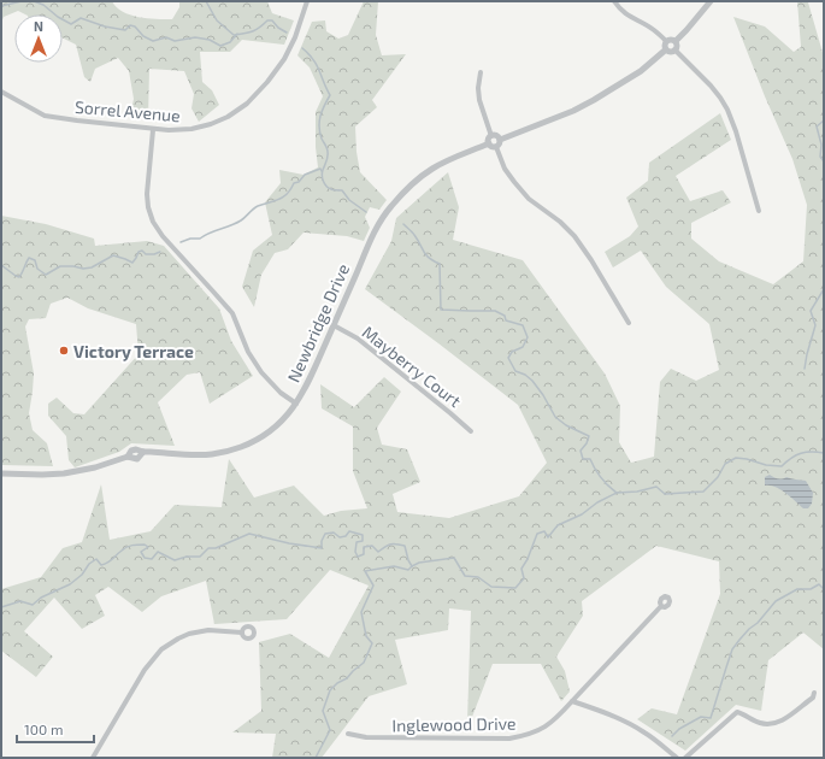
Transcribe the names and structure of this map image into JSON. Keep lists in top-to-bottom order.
{
  "streets": {
    "street": [
      "Sorrel Avenue",
      "Newbridge Drive",
      "Mayberry Court",
      "Inglewood Drive"
    ]
  },
  "crossings": [
    ["Newbridge Drive", "Mayberry Court"]
  ],
  "places": ["Victory Terrace"],
  "scale_bar": "100 m",
  "north": "top"
}
